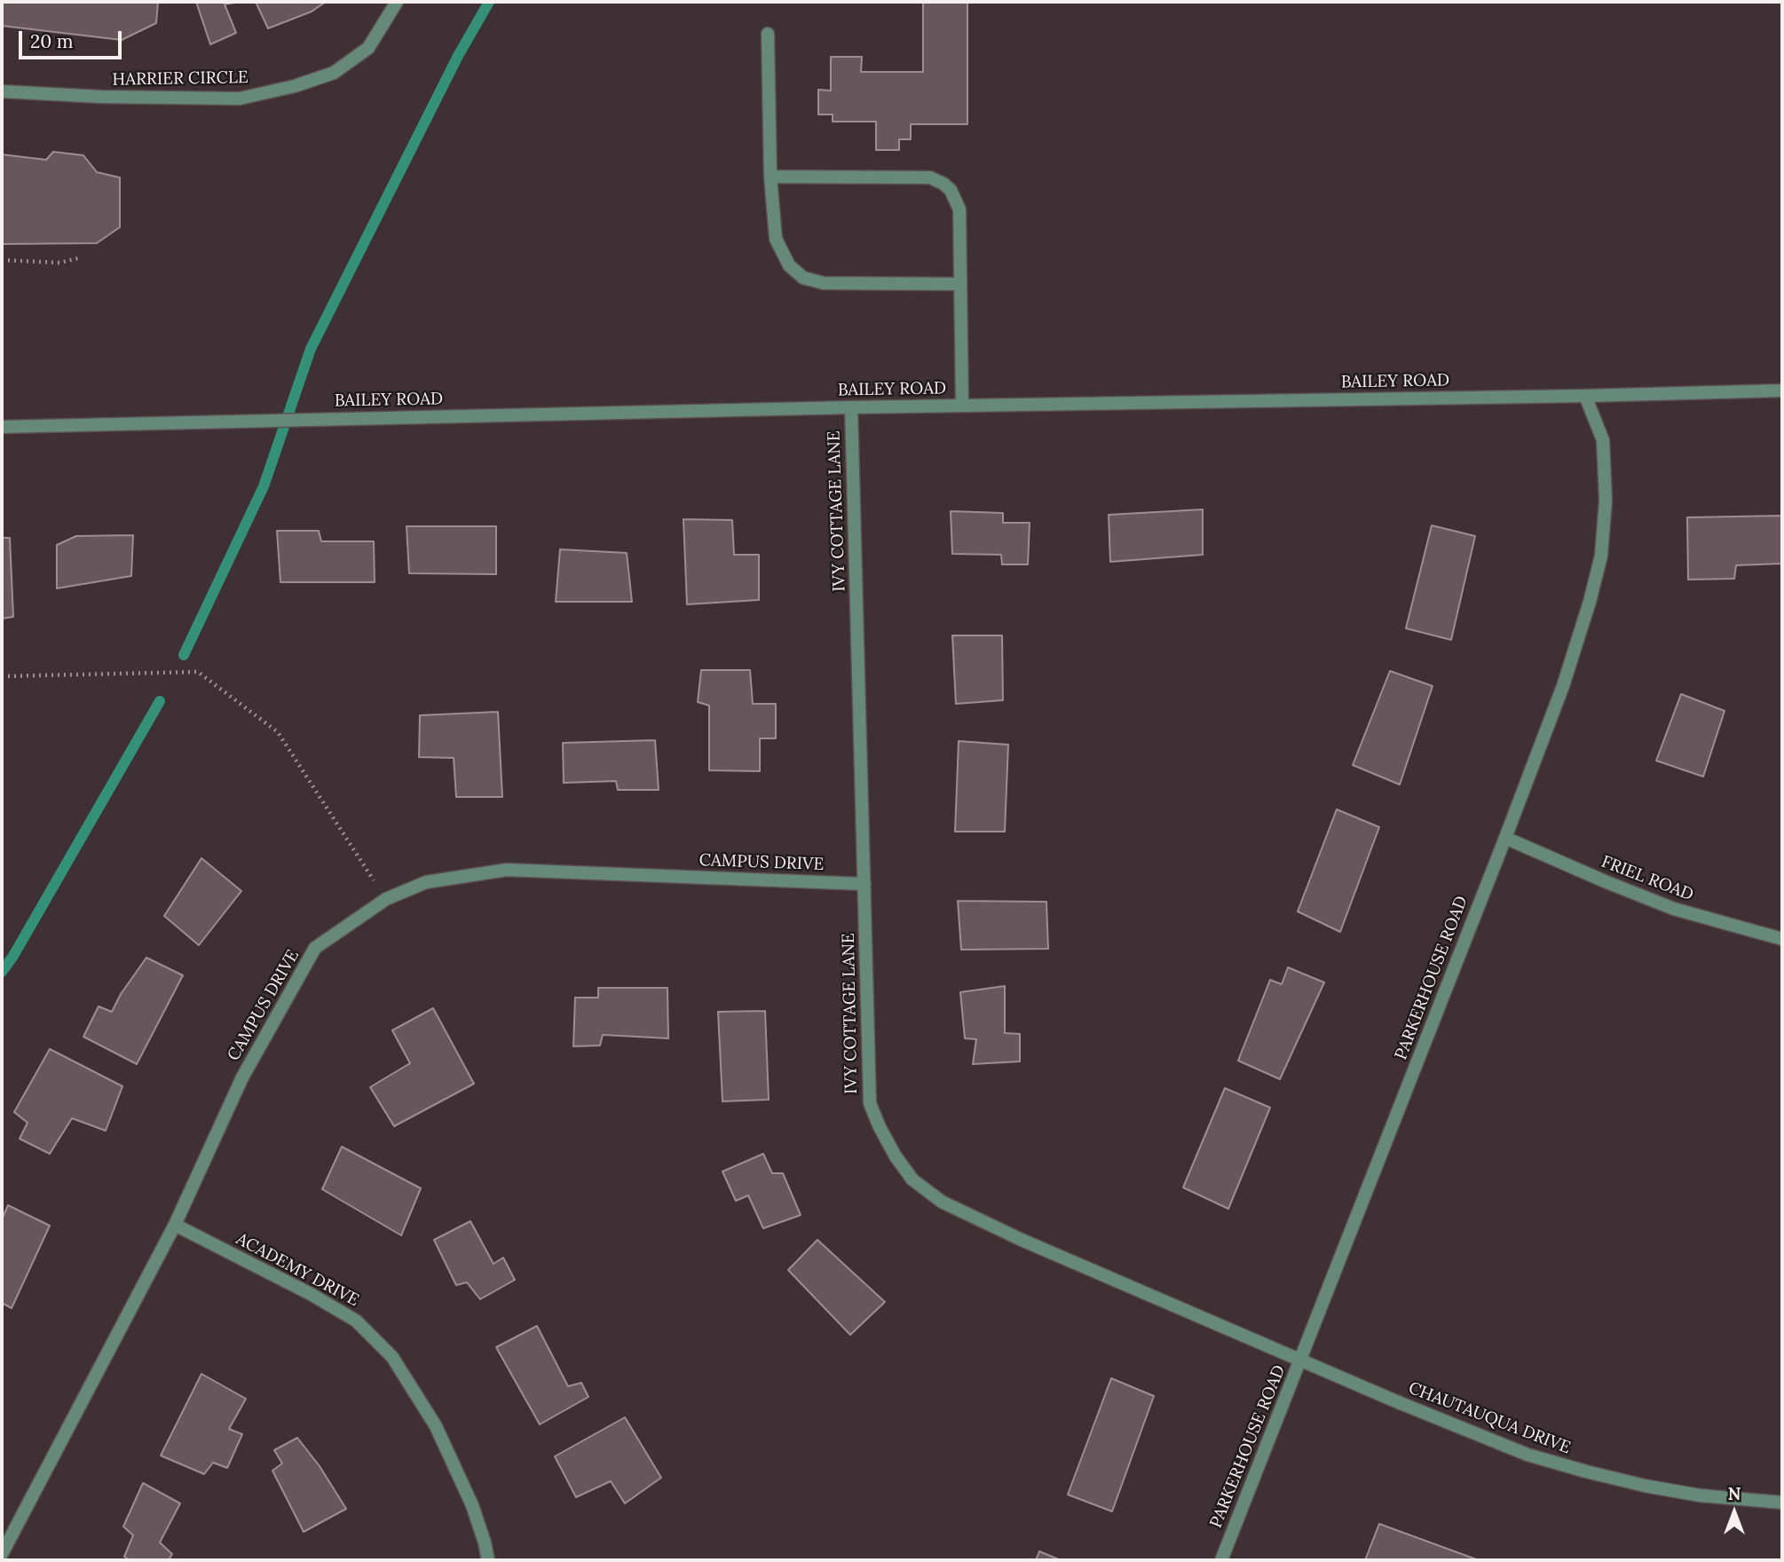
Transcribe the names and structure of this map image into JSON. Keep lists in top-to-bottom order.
{
  "streets": {
    "street": [
      "HARRIER CIRCLE",
      "BAILEY ROAD",
      "IVY COTTAGE LANE",
      "CAMPUS DRIVE",
      "FRIEL ROAD",
      "PARKERHOUSE ROAD",
      "ACADEMY DRIVE",
      "CHAUTAUQUA DRIVE"
    ]
  },
  "crossings": [
    ["BAILEY ROAD", "IVY COTTAGE LANE"],
    ["BAILEY ROAD", "PARKERHOUSE ROAD"],
    ["IVY COTTAGE LANE", "CAMPUS DRIVE"],
    ["IVY COTTAGE LANE", "PARKERHOUSE ROAD"],
    ["IVY COTTAGE LANE", "CHAUTAUQUA DRIVE"],
    ["CAMPUS DRIVE", "ACADEMY DRIVE"],
    ["FRIEL ROAD", "PARKERHOUSE ROAD"],
    ["PARKERHOUSE ROAD", "CHAUTAUQUA DRIVE"]
  ],
  "scale_bar": "20 m",
  "north": "top"
}
